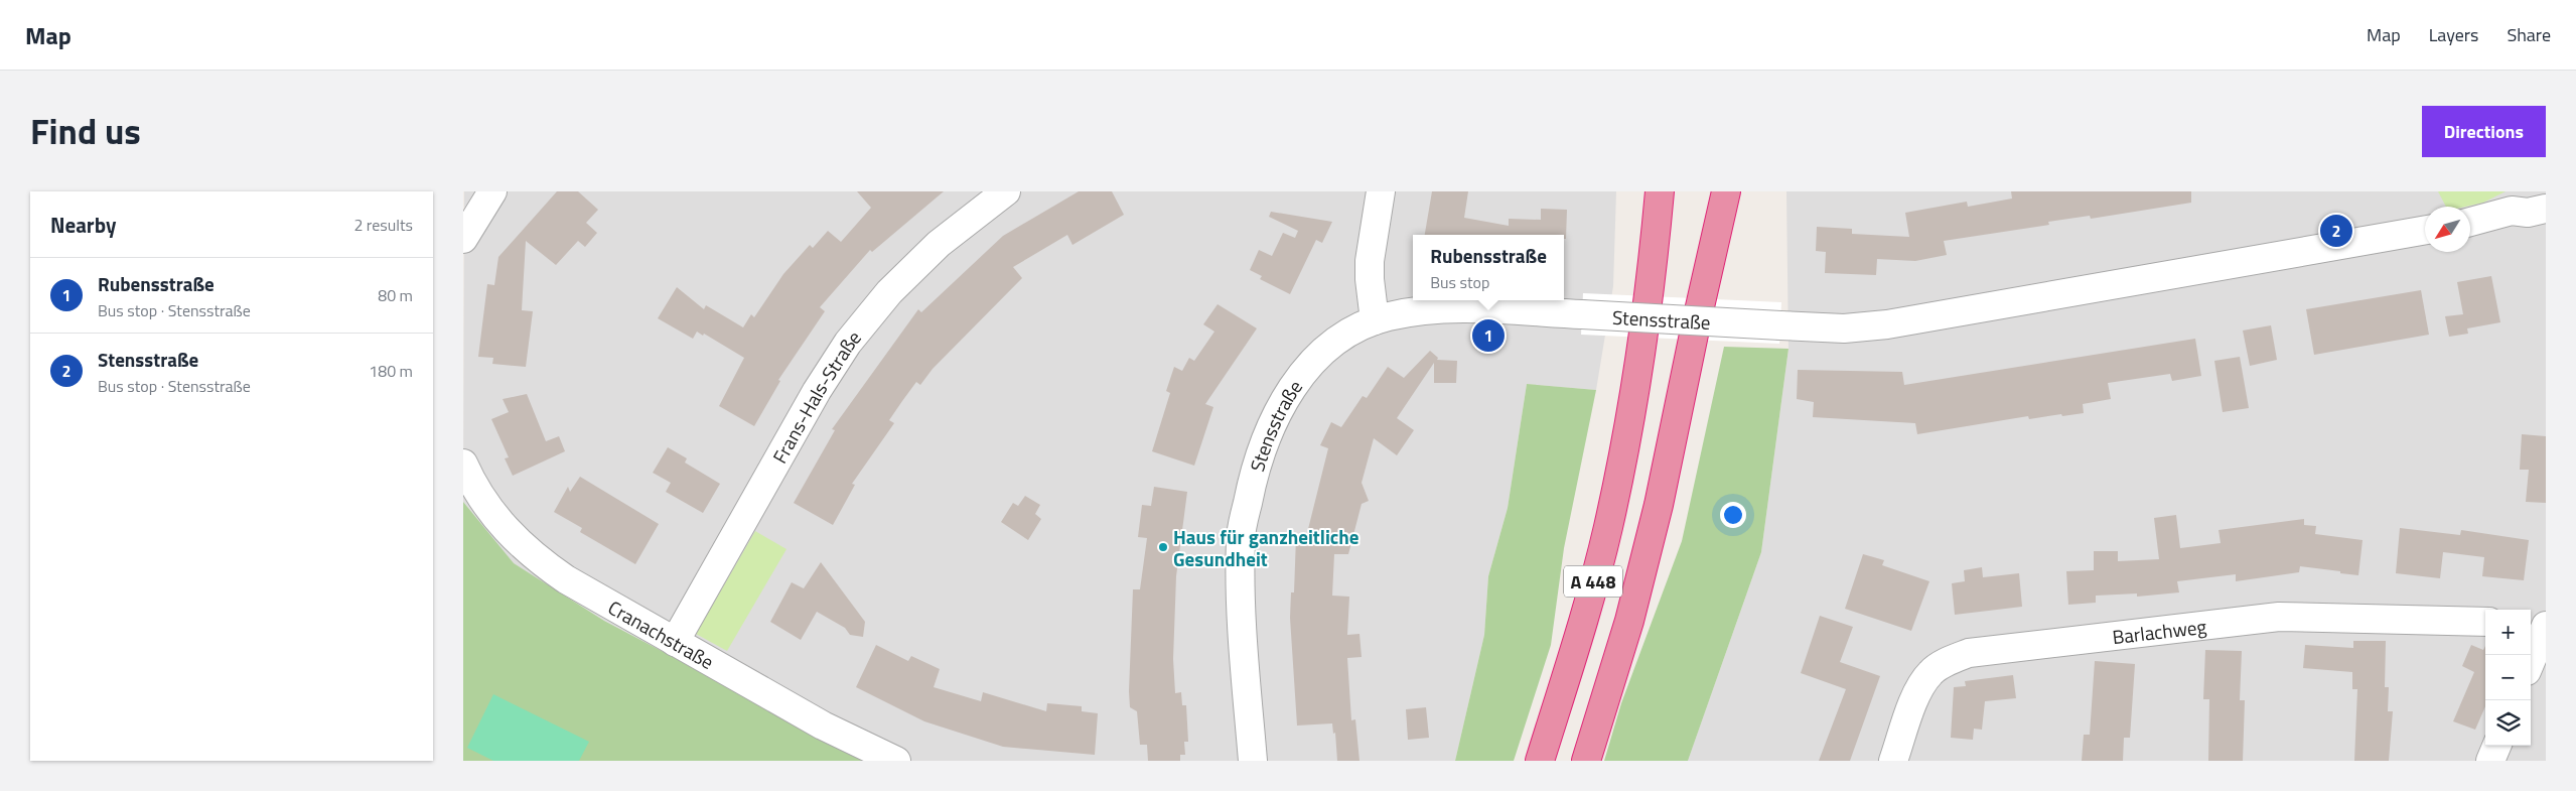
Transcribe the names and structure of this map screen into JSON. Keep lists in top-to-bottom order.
{
  "streets": {
    "highway": ["A 448"],
    "street": [
      "Stensstraße",
      "Frans-Hals-Straße",
      "Barlachweg",
      "Cranachstraße"
    ]
  },
  "crossings": [
    ["Frans-Hals-Straße", "Cranachstraße"]
  ],
  "places": ["Haus für ganzheitliche Gesundheit"],
  "north": "bottom left",
  "page": {
    "header": "Map",
    "nav": ["Map", "Layers", "Share"],
    "title": "Find us",
    "buttons": "Directions",
    "heading": ["Nearby", "2 results"],
    "pins": ["2", "1"],
    "popup": ["Rubensstraße", "Bus stop"],
    "list": [
      {
        "mark": "1",
        "name": "Rubensstraße",
        "note": "Bus stop · Stensstraße",
        "value": "80 m"
      },
      {
        "mark": "2",
        "name": "Stensstraße",
        "note": "Bus stop · Stensstraße",
        "value": "180 m"
      }
    ],
    "map_buttons": ["+", "−"]
  }
}
